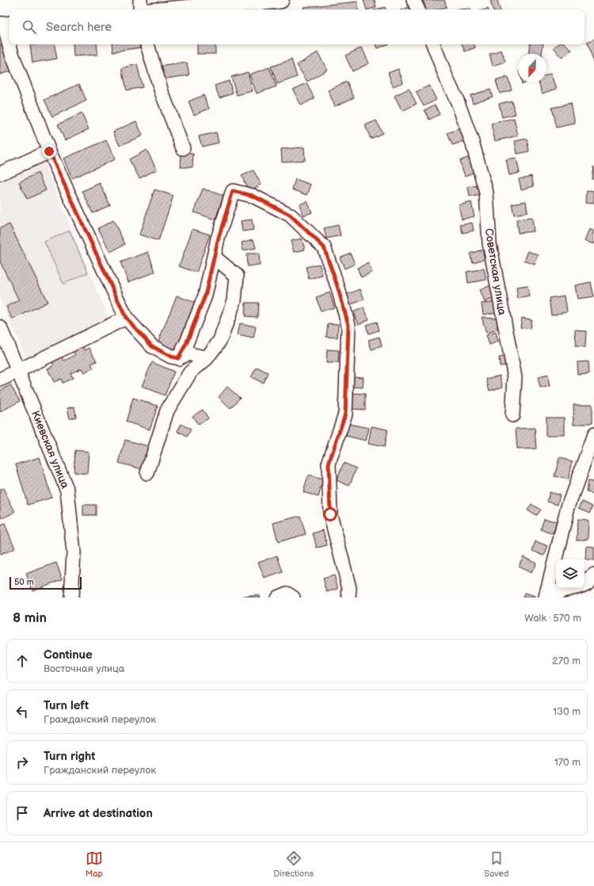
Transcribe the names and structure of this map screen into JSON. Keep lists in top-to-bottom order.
{
  "streets": {
    "street": ["Советская улица", "Киевская улица"]
  },
  "scale_bar": "50 m",
  "north": "bottom",
  "page": {
    "search": "Search here",
    "scale": "50 m",
    "heading": ["8 min", "Walk · 570 m"],
    "list": [
      ["Continue", "Восточная улица", "270 m"],
      ["Turn left", "Гражданский переулок", "130 m"],
      ["Turn right", "Гражданский переулок", "170 m"],
      "Arrive at destination"
    ],
    "nav": ["Map", "Directions", "Saved"]
  }
}
